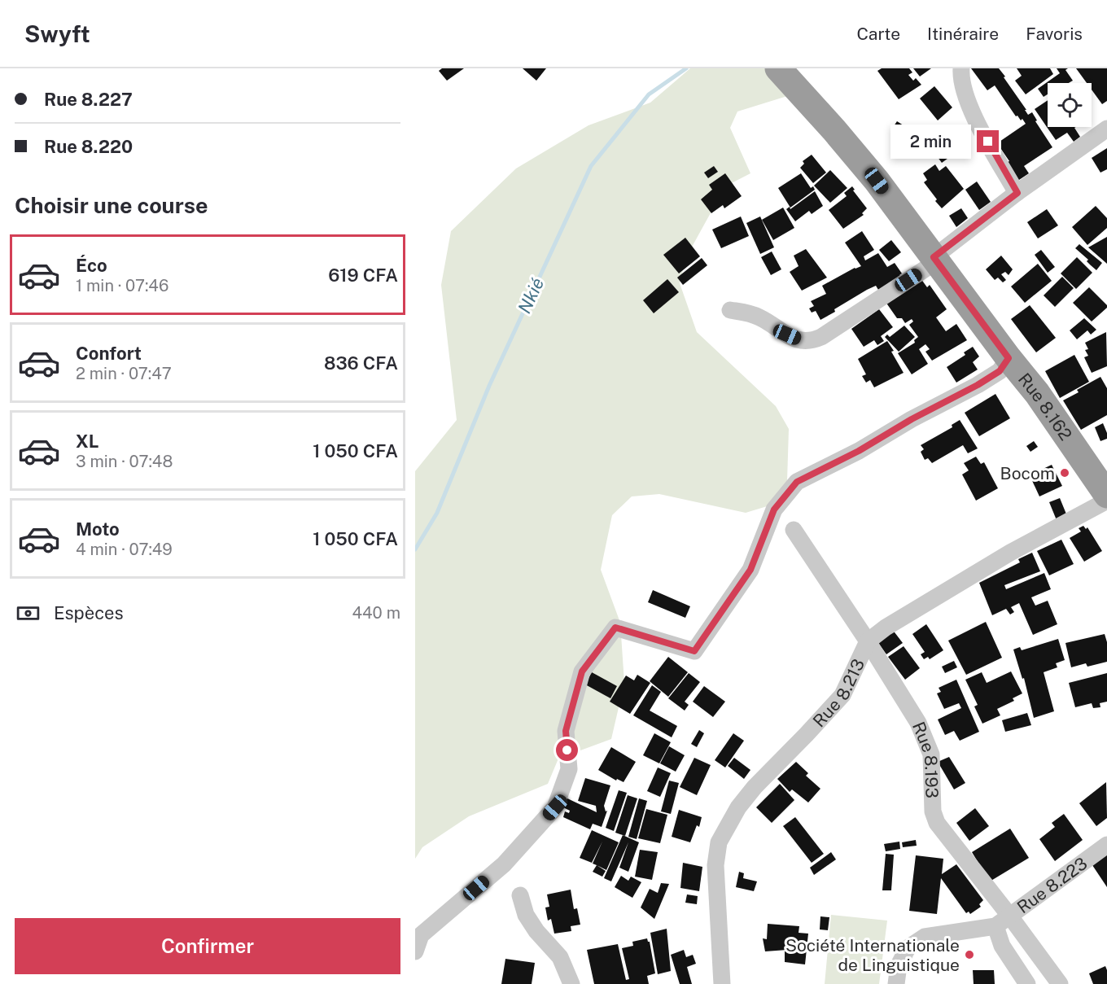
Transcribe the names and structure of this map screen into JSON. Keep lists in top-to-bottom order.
{
  "streets": {
    "highway": ["Rue 8.162"],
    "street": ["Rue 8.213", "Rue 8.193", "Rue 8.223"]
  },
  "crossings": [
    ["Rue 8.213", "Rue 8.193"],
    ["Rue 8.193", "Rue 8.223"]
  ],
  "water": ["Nkié"],
  "places": ["Bocom", "Société Internationale de Linguistique"],
  "page": {
    "header": "Swyft",
    "nav": ["Carte", "Itinéraire", "Favoris"],
    "banner": ["Rue 8.227", "Rue 8.220"],
    "bubble": "2 min",
    "heading": "Choisir une course",
    "list": [
      {
        "name": "Éco",
        "note": "1 min · 07:46",
        "value": "619 CFA"
      },
      {
        "name": "Confort",
        "note": "2 min · 07:47",
        "value": "836 CFA"
      },
      {
        "name": "XL",
        "note": "3 min · 07:48",
        "value": "1 050 CFA"
      },
      {
        "name": "Moto",
        "note": "4 min · 07:49",
        "value": "1 050 CFA"
      }
    ],
    "pay": ["Espèces", "440 m"],
    "buttons": "Confirmer"
  }
}
